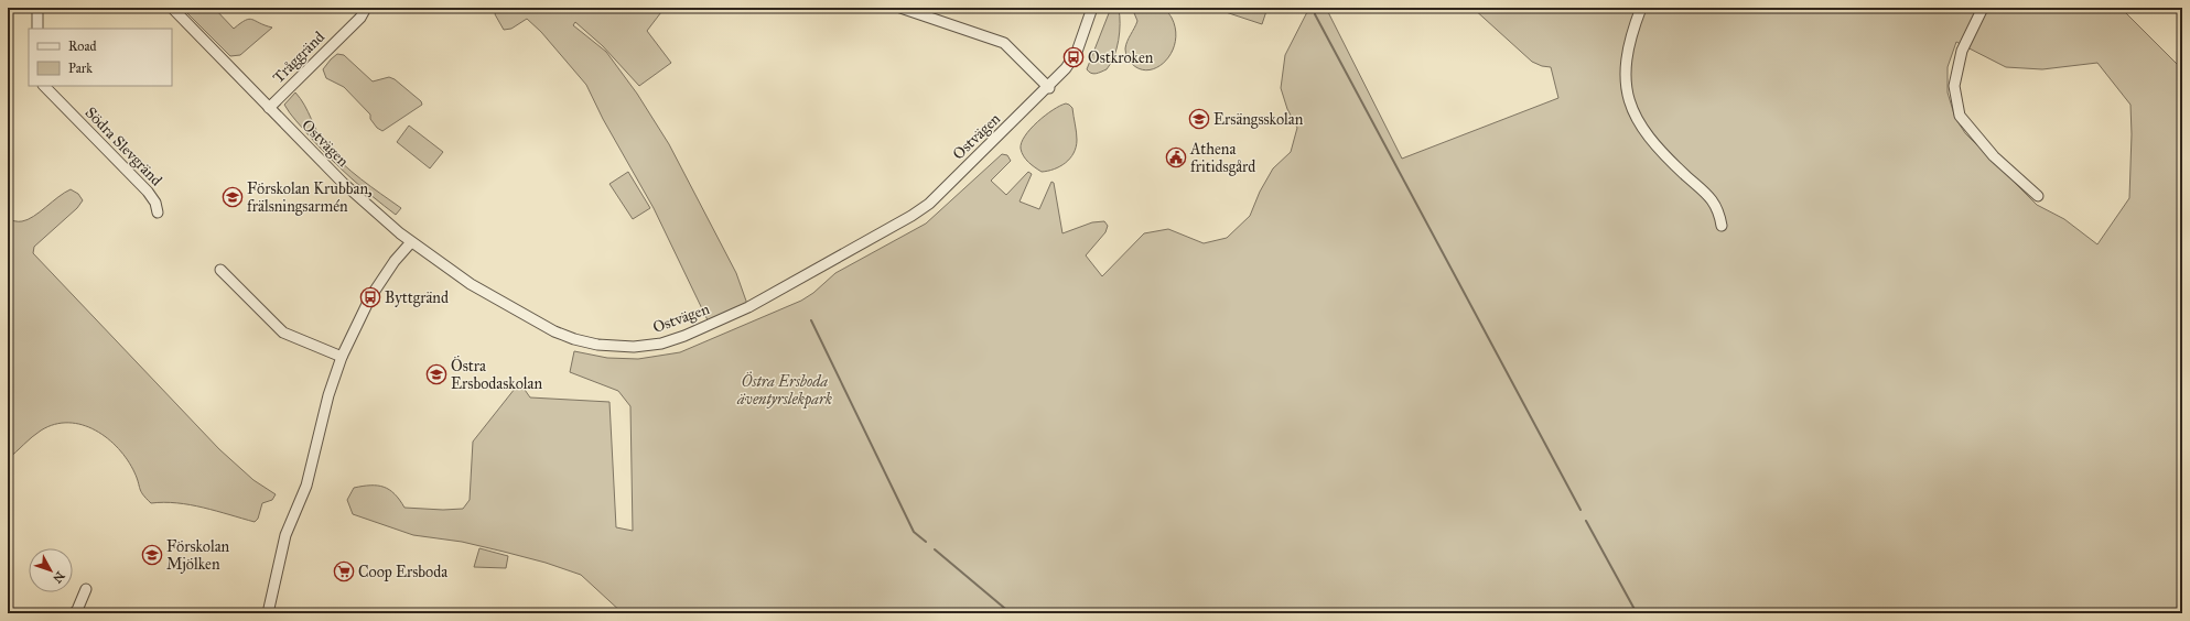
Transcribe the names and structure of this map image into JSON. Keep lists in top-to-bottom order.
{
  "streets": {
    "street": ["Tråggränd", "Ostvägen", "Södra Slevgränd"]
  },
  "crossings": [
    ["Tråggränd", "Ostvägen"]
  ],
  "parks": ["Östra Ersboda äventyrslekpark"],
  "places": {
    "bus stop": ["Ostkroken", "Byttgränd"],
    "school or university": [
      "Ersängsskolan",
      "Förskolan Krubban, frälsningsarmén",
      "Östra Ersbodaskolan",
      "Förskolan Mjölken"
    ],
    "public building": ["Athena fritidsgård"],
    "supermarket": ["Coop Ersboda"]
  },
  "legend": ["Road", "Park"],
  "north": "bottom right"
}
